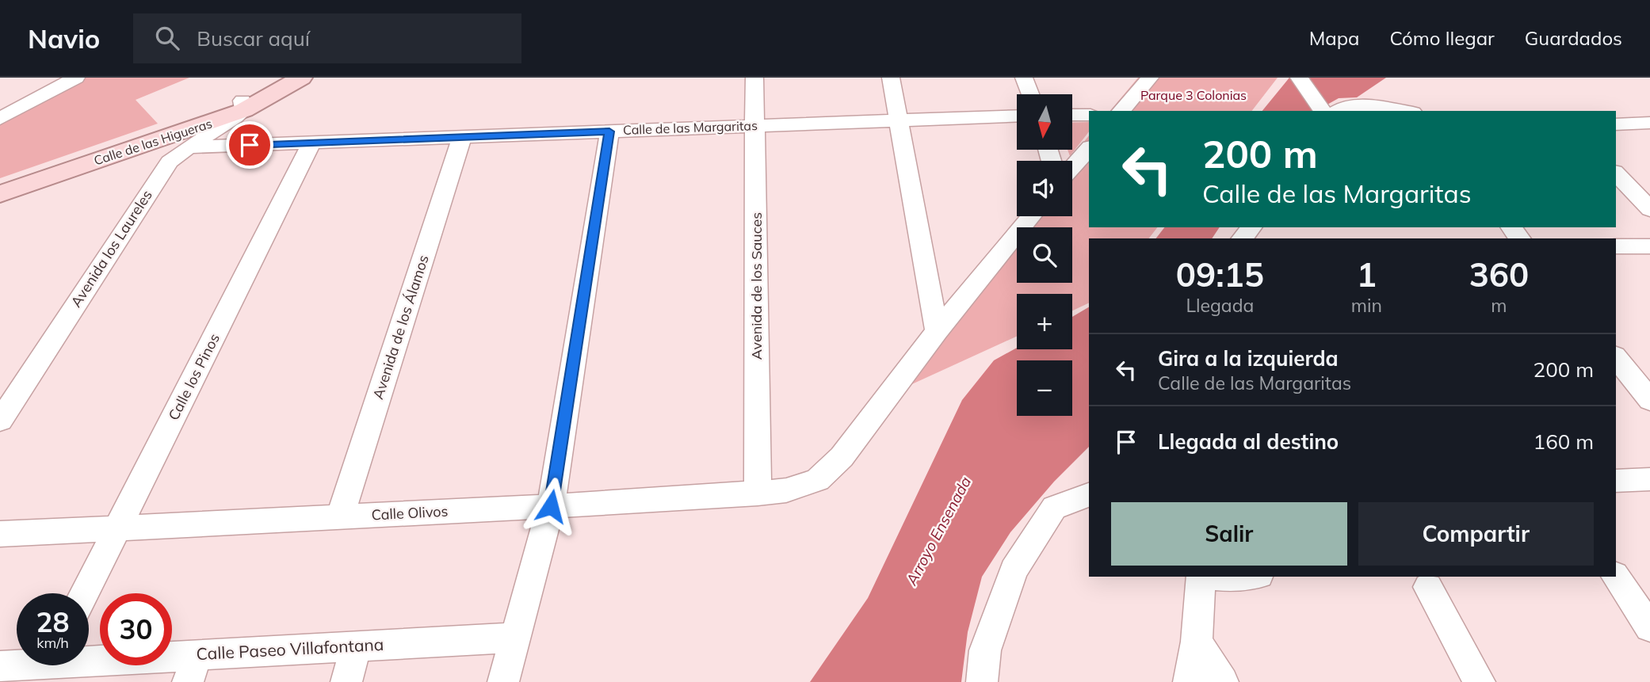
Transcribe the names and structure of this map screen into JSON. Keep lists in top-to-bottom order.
{
  "streets": {
    "main road": ["Calle de las Higueras"],
    "street": [
      "Calle de las Margaritas",
      "Avenida los Laureles",
      "Avenida de los Sauces",
      "Avenida de los Álamos",
      "Calle los Pinos",
      "Calle Olivos",
      "Calle Paseo Villafontana"
    ]
  },
  "crossings": [
    ["Calle de las Margaritas", "Avenida los Laureles"],
    ["Calle de las Margaritas", "Avenida de los Sauces"],
    ["Calle de las Margaritas", "Avenida de los Álamos"],
    ["Calle de las Margaritas", "Calle los Pinos"],
    ["Calle de las Higueras", "Avenida los Laureles"],
    ["Avenida de los Sauces", "Calle Olivos"],
    ["Avenida de los Álamos", "Calle Olivos"],
    ["Calle los Pinos", "Calle Olivos"]
  ],
  "water": ["Arroyo Ensenada"],
  "parks": ["Parque 3 Colonias"],
  "north": "bottom",
  "page": {
    "header": "Navio",
    "search": "Buscar aquí",
    "nav": ["Mapa", "Cómo llegar", "Guardados"],
    "map_buttons": ["+", "−"],
    "turn": ["200 m", "Calle de las Margaritas"],
    "eta": [
      "09:15",
      "Llegada",
      "1",
      "min",
      "360",
      "m"
    ],
    "list": [
      {
        "name": "Gira a la izquierda",
        "note": "Calle de las Margaritas",
        "value": "200 m"
      },
      {
        "name": "Llegada al destino",
        "value": "160 m"
      }
    ],
    "buttons": ["Salir", "Compartir"],
    "speed": "28 km/h",
    "limit": "30"
  }
}
